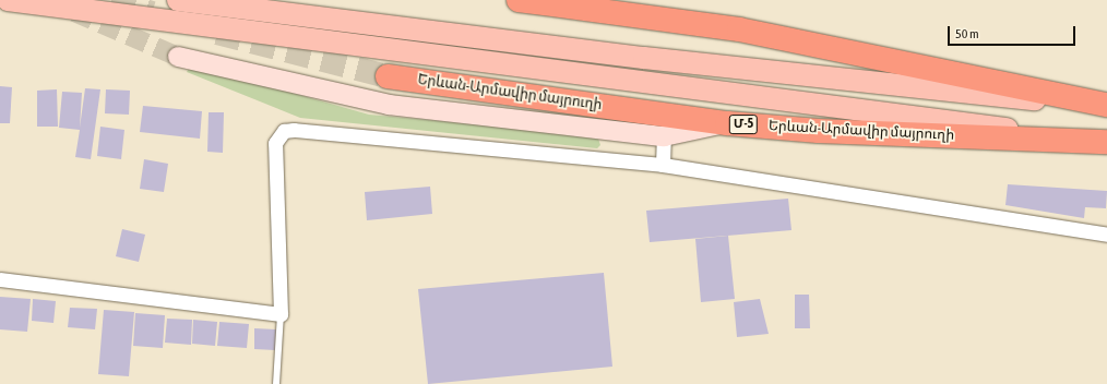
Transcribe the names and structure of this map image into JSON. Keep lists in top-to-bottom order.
{
  "streets": {
    "highway": ["Երևան-Արմավիր մայրուղի", "Մ-5"]
  },
  "scale_bar": "50 m"
}
